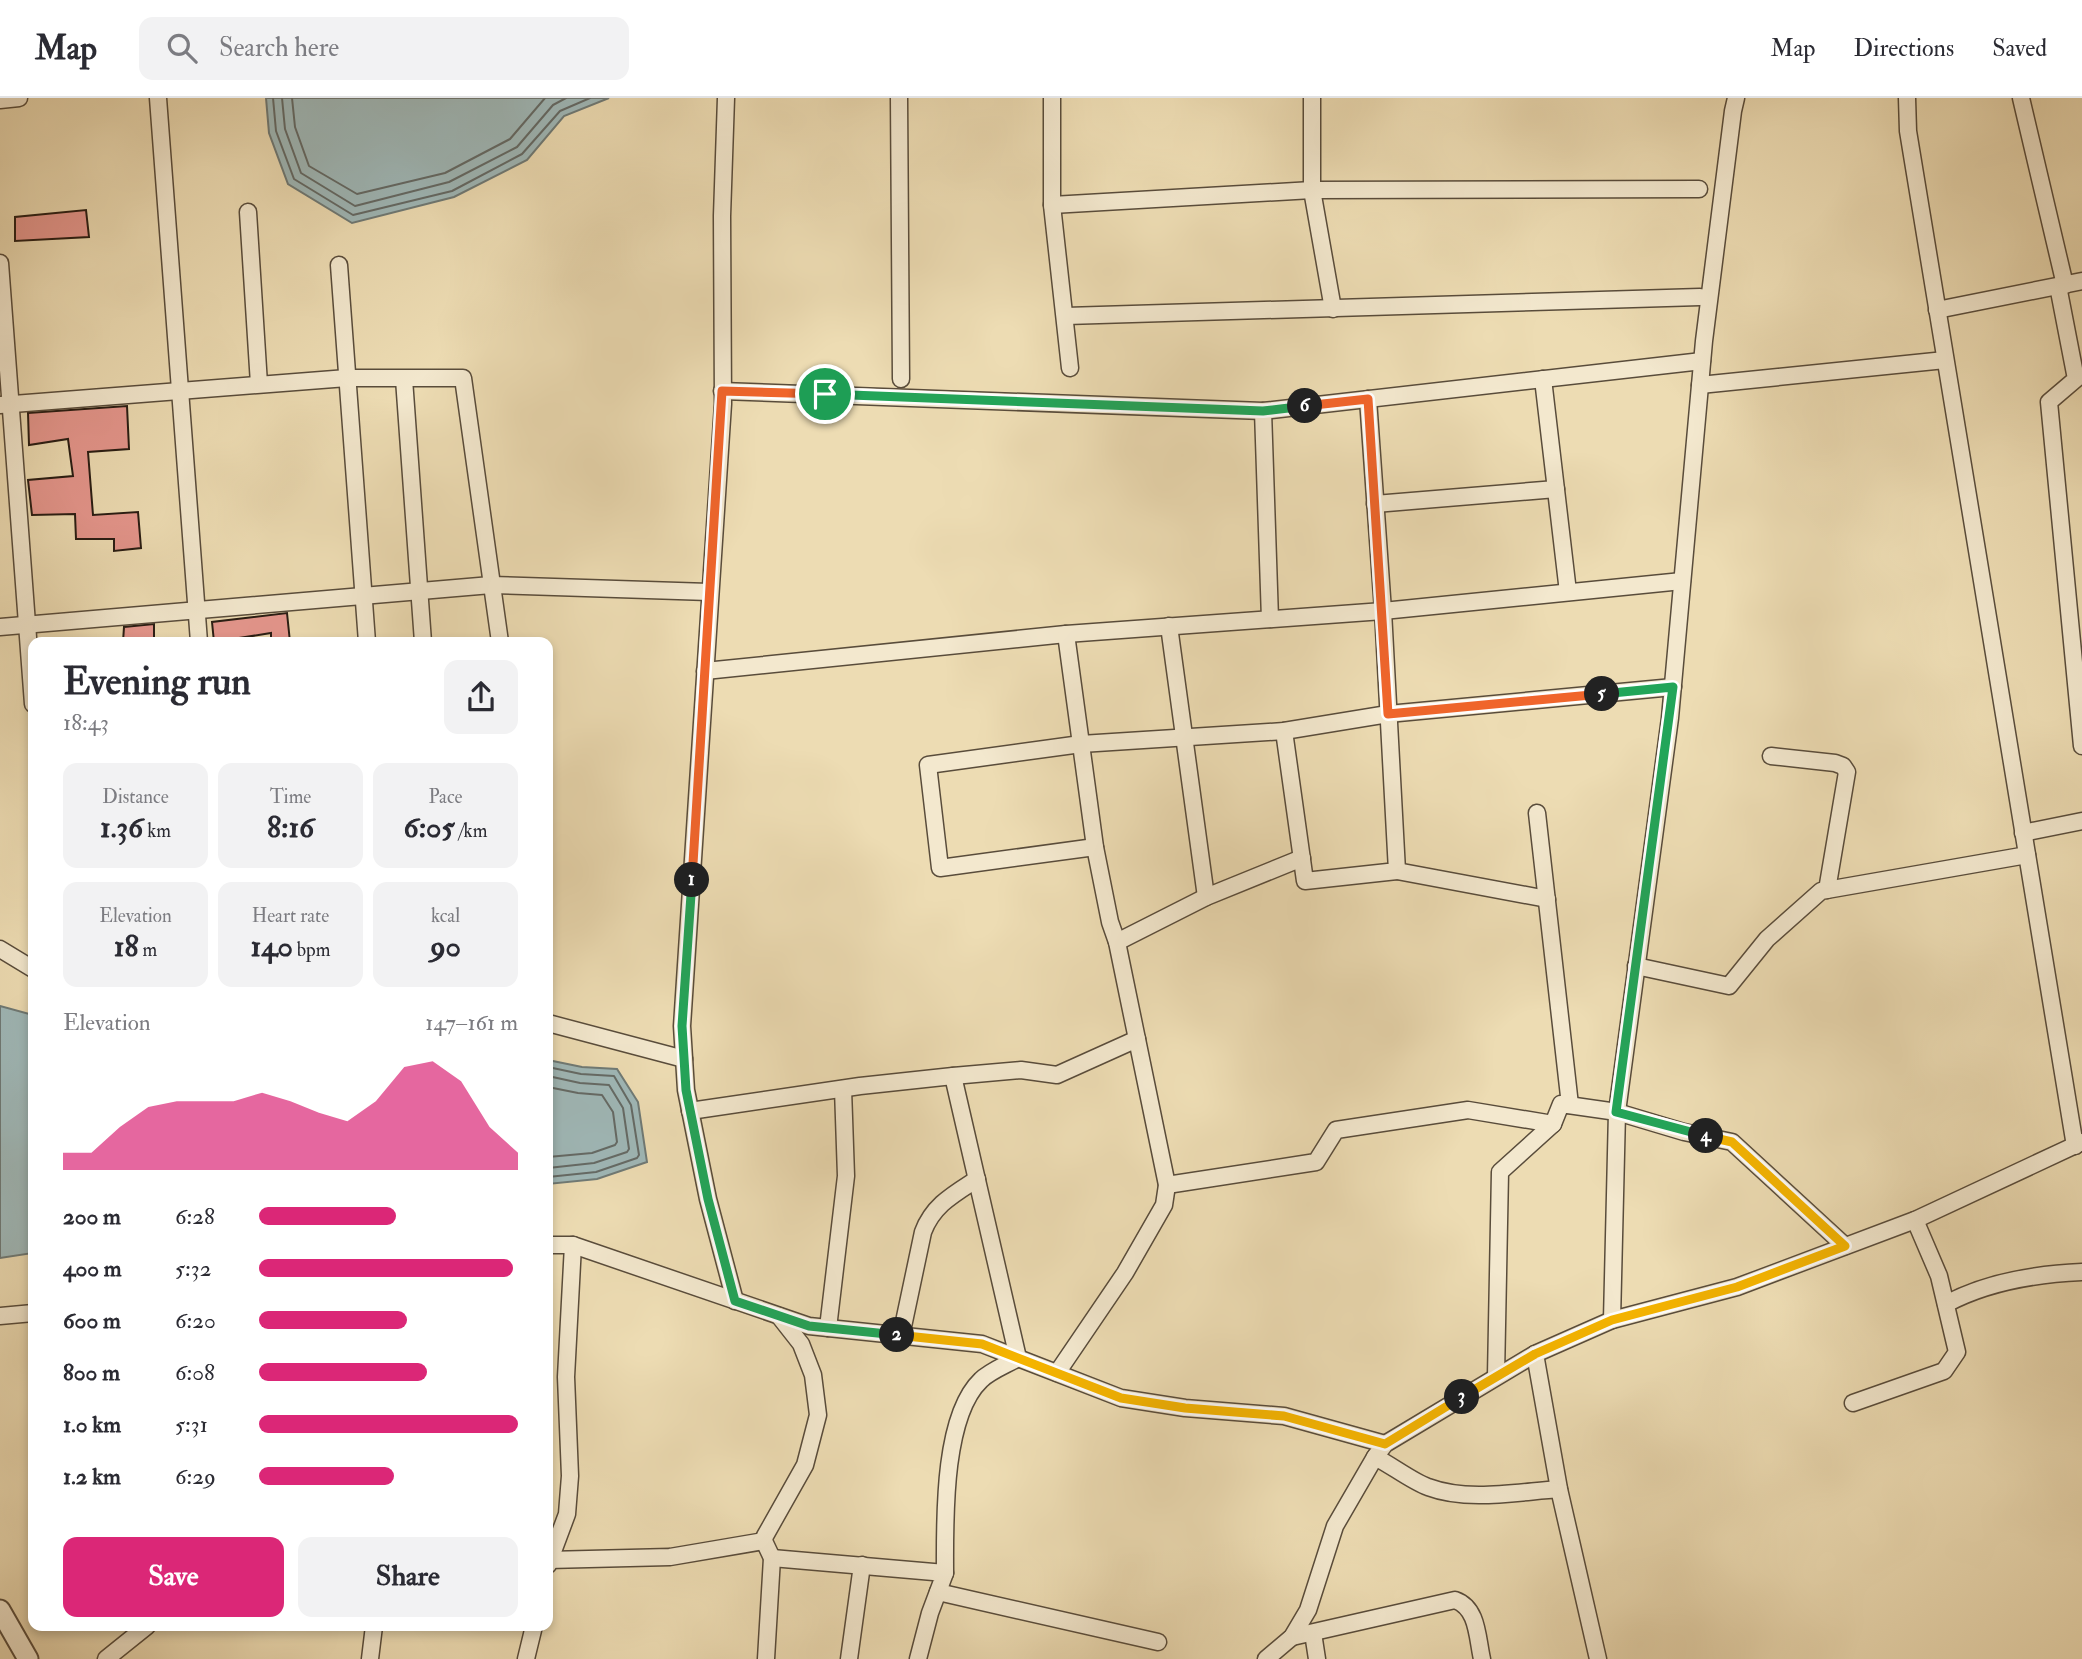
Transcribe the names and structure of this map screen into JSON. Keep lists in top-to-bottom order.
{
  "page": {
    "header": "Map",
    "search": "Search here",
    "nav": ["Map", "Directions", "Saved"],
    "pins": [
      "6",
      "5",
      "1",
      "4",
      "2",
      "3"
    ],
    "heading": ["Evening run", "18:43"],
    "stats": [
      ["Distance", "1.36 km"],
      ["Time", "8:16"],
      ["Pace", "6:05 /km"],
      ["Elevation", "18 m"],
      ["Heart rate", "140 bpm"],
      ["kcal", "90"]
    ],
    "chart": ["Elevation", "147–161 m"],
    "list": [
      {
        "name": "200 m",
        "note": "6:28"
      },
      {
        "name": "400 m",
        "note": "5:32"
      },
      {
        "name": "600 m",
        "note": "6:20"
      },
      {
        "name": "800 m",
        "note": "6:08"
      },
      {
        "name": "1.0 km",
        "note": "5:31"
      },
      {
        "name": "1.2 km",
        "note": "6:29"
      }
    ],
    "buttons": ["Save", "Share"]
  }
}
